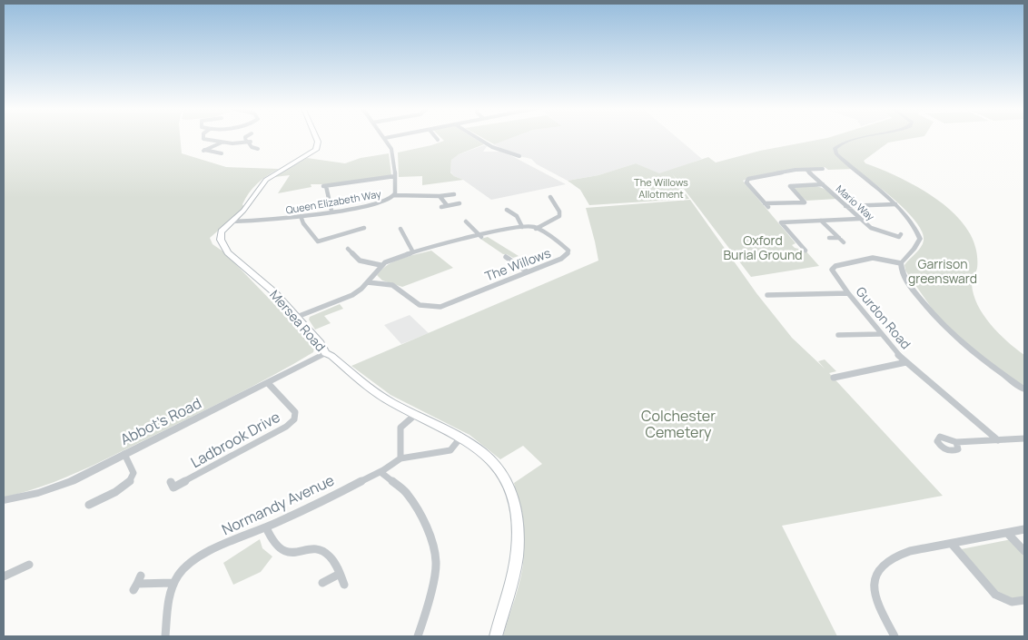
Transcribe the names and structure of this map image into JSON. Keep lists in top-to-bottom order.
{
  "streets": {
    "main road": ["Mersea Road"],
    "street": [
      "Queen Elizabeth Way",
      "Mario Way",
      "The Willows",
      "Gurdon Road",
      "Abbot's Road",
      "Ladbrook Drive",
      "Normandy Avenue"
    ]
  },
  "crossings": [
    ["Queen Elizabeth Way", "Mersea Road"],
    ["The Willows", "Mersea Road"],
    ["Mersea Road", "Abbot's Road"],
    ["Mersea Road", "Normandy Avenue"],
    ["Abbot's Road", "Ladbrook Drive"]
  ],
  "parks": [
    "The Willows Allotment",
    "Oxford Burial Ground",
    "Garrison greensward",
    "Colchester Cemetery"
  ]
}
